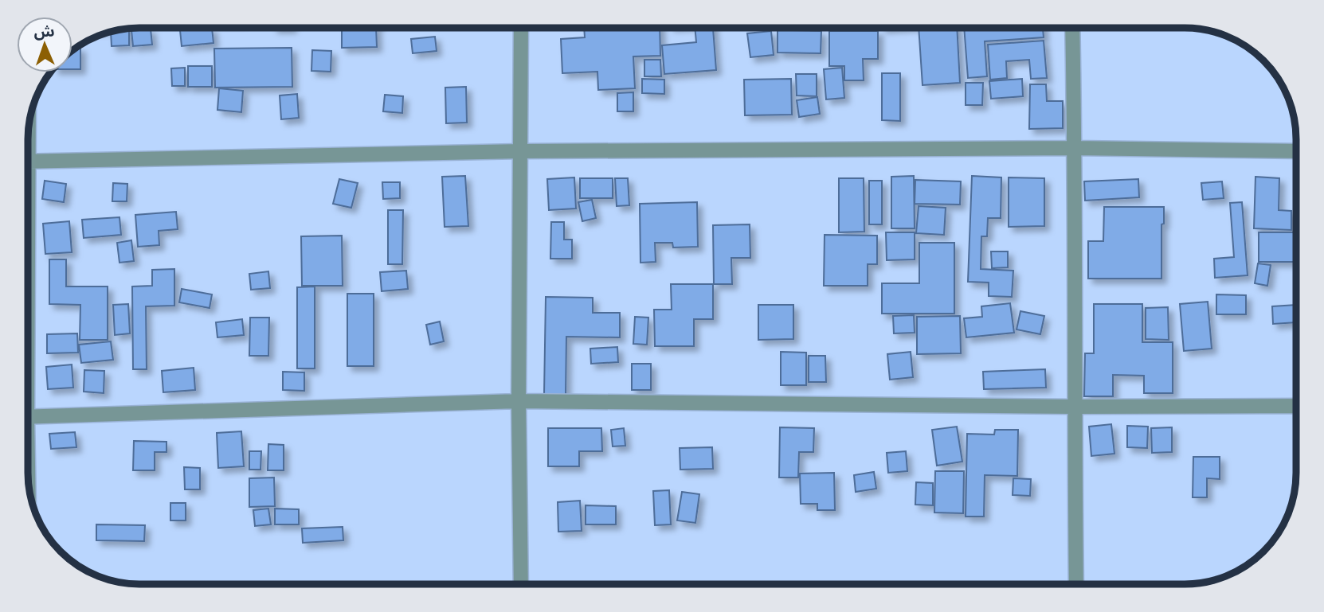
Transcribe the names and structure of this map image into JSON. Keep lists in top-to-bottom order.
{
  "north": "top"
}
